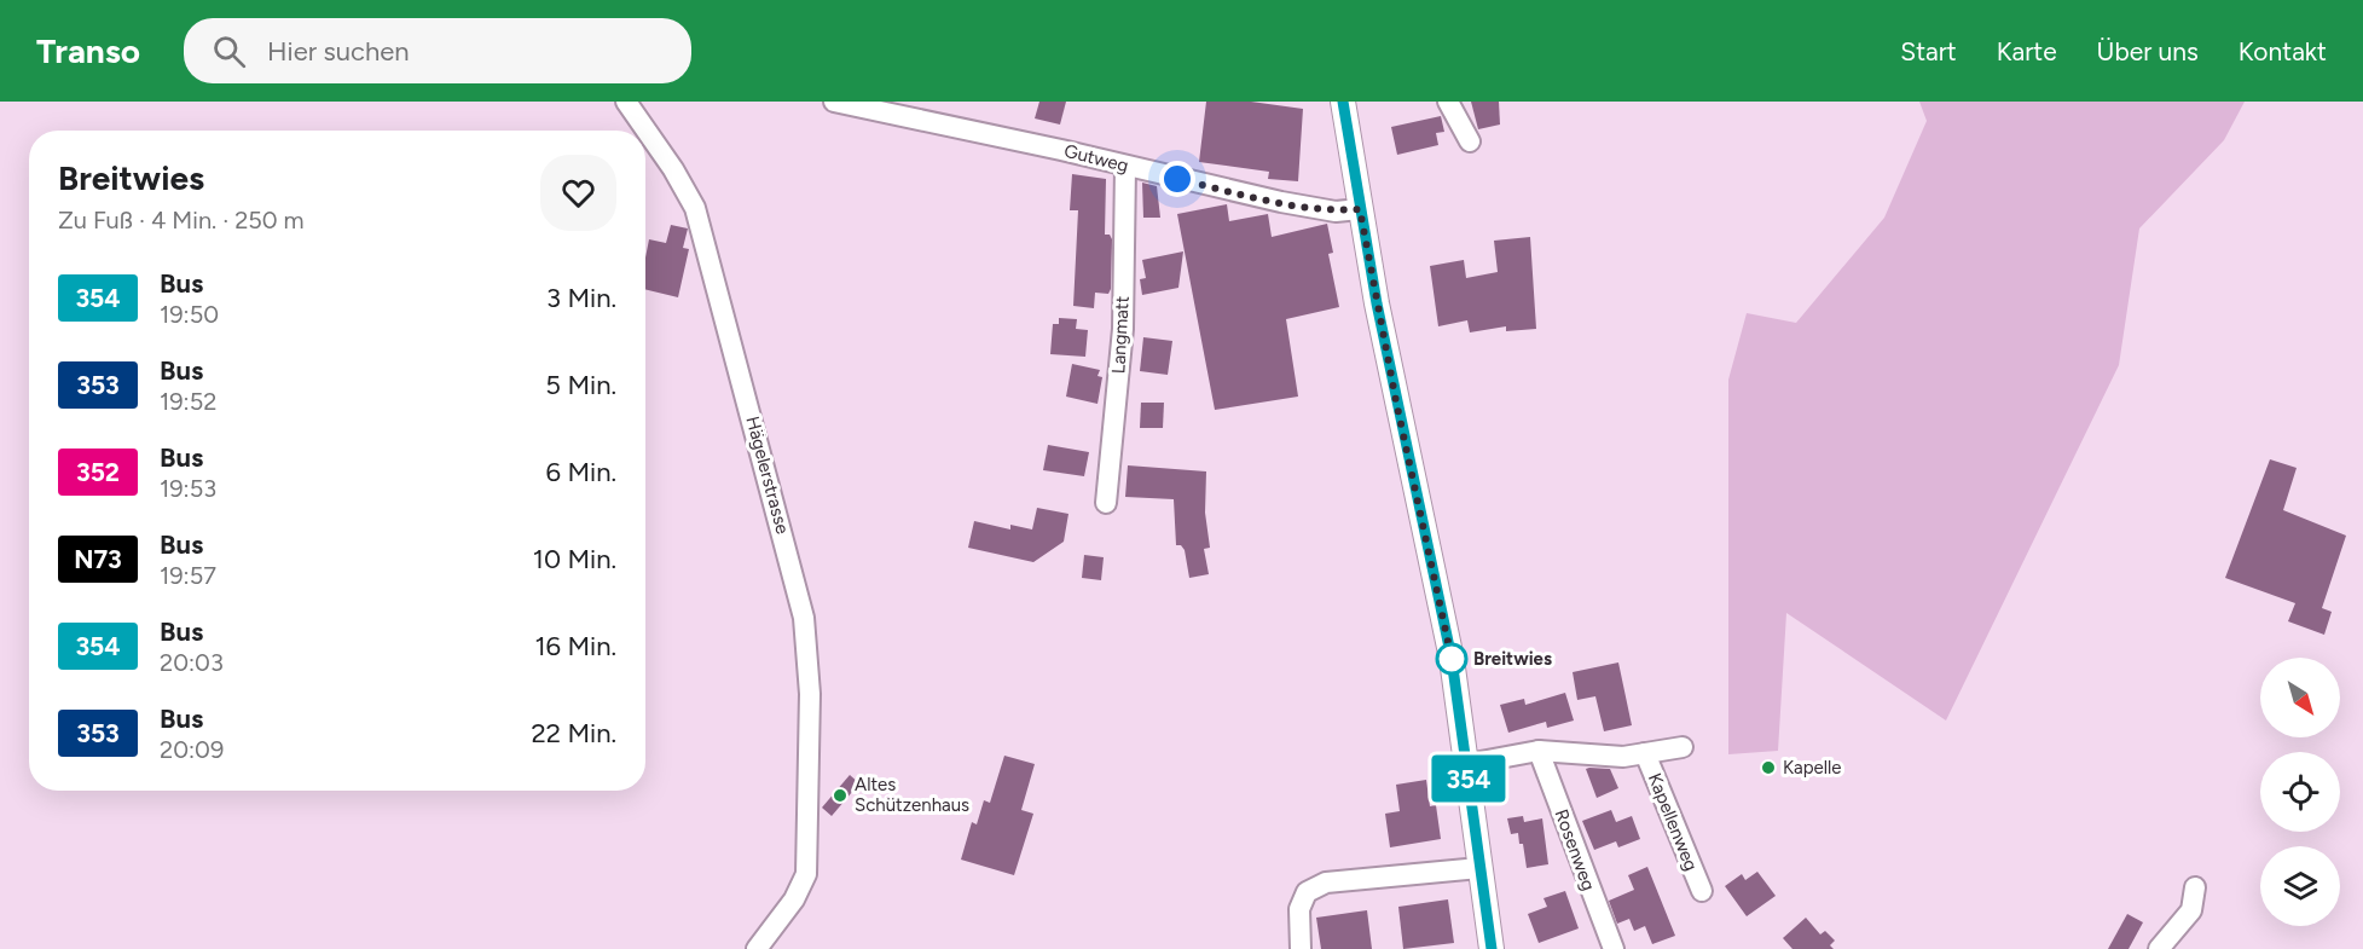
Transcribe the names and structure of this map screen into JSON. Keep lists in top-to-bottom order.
{
  "streets": {
    "street": [
      "Gutweg",
      "Langmatt",
      "Hägelerstrasse",
      "Kapellenweg",
      "Rosenweg"
    ]
  },
  "crossings": [
    ["Gutweg", "Langmatt"],
    ["Kapellenweg", "Rosenweg"]
  ],
  "places": ["Breitwies", "Kapelle", "Altes Schützenhaus"],
  "lines": ["bus line 354"],
  "north": "bottom right",
  "page": {
    "header": "Transo",
    "search": "Hier suchen",
    "nav": [
      "Start",
      "Karte",
      "Über uns",
      "Kontakt"
    ],
    "on_map": "354",
    "heading": ["Breitwies", "Zu Fuß · 4 Min. · 250 m"],
    "list": [
      {
        "mark": "354",
        "name": "Bus",
        "note": "19:50",
        "value": "3 Min."
      },
      {
        "mark": "353",
        "name": "Bus",
        "note": "19:52",
        "value": "5 Min."
      },
      {
        "mark": "352",
        "name": "Bus",
        "note": "19:53",
        "value": "6 Min."
      },
      {
        "mark": "N73",
        "name": "Bus",
        "note": "19:57",
        "value": "10 Min."
      },
      {
        "mark": "354",
        "name": "Bus",
        "note": "20:03",
        "value": "16 Min."
      },
      {
        "mark": "353",
        "name": "Bus",
        "note": "20:09",
        "value": "22 Min."
      }
    ]
  }
}
